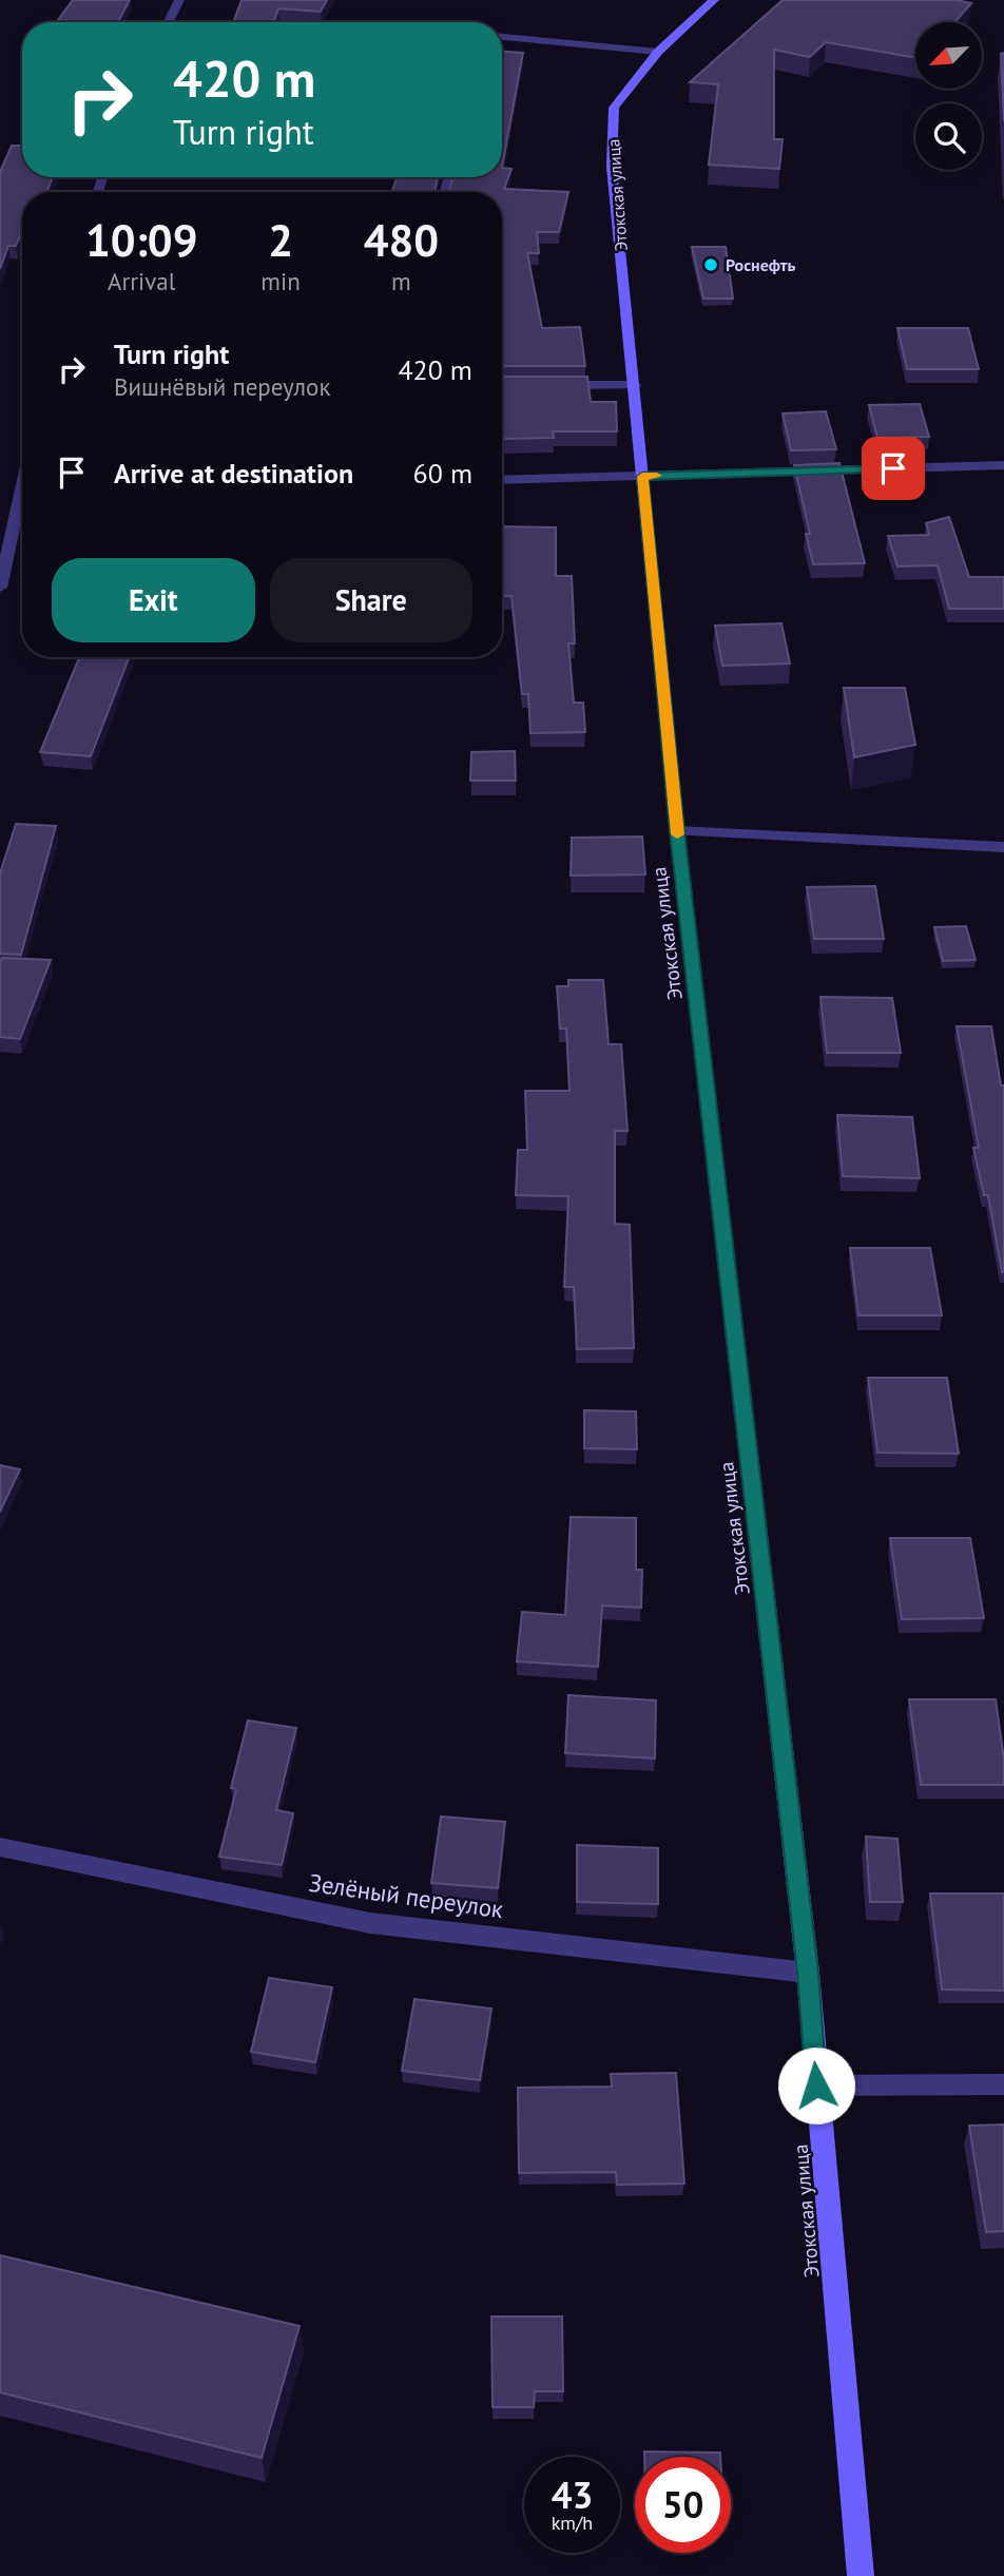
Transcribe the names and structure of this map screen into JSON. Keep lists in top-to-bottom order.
{
  "streets": {
    "main road": ["Этокская улица"],
    "street": ["Зелёный переулок"]
  },
  "crossings": [
    ["Этокская улица", "Зелёный переулок"]
  ],
  "places": ["Роснефть"],
  "north": "bottom left",
  "page": {
    "turn": ["420 m", "Turn right"],
    "eta": [
      "10:09",
      "Arrival",
      "2",
      "min",
      "480",
      "m"
    ],
    "list": [
      {
        "name": "Turn right",
        "note": "Вишнёвый переулок",
        "value": "420 m"
      },
      {
        "name": "Arrive at destination",
        "value": "60 m"
      }
    ],
    "buttons": ["Exit", "Share"],
    "speed": "43 km/h",
    "limit": "50"
  }
}
